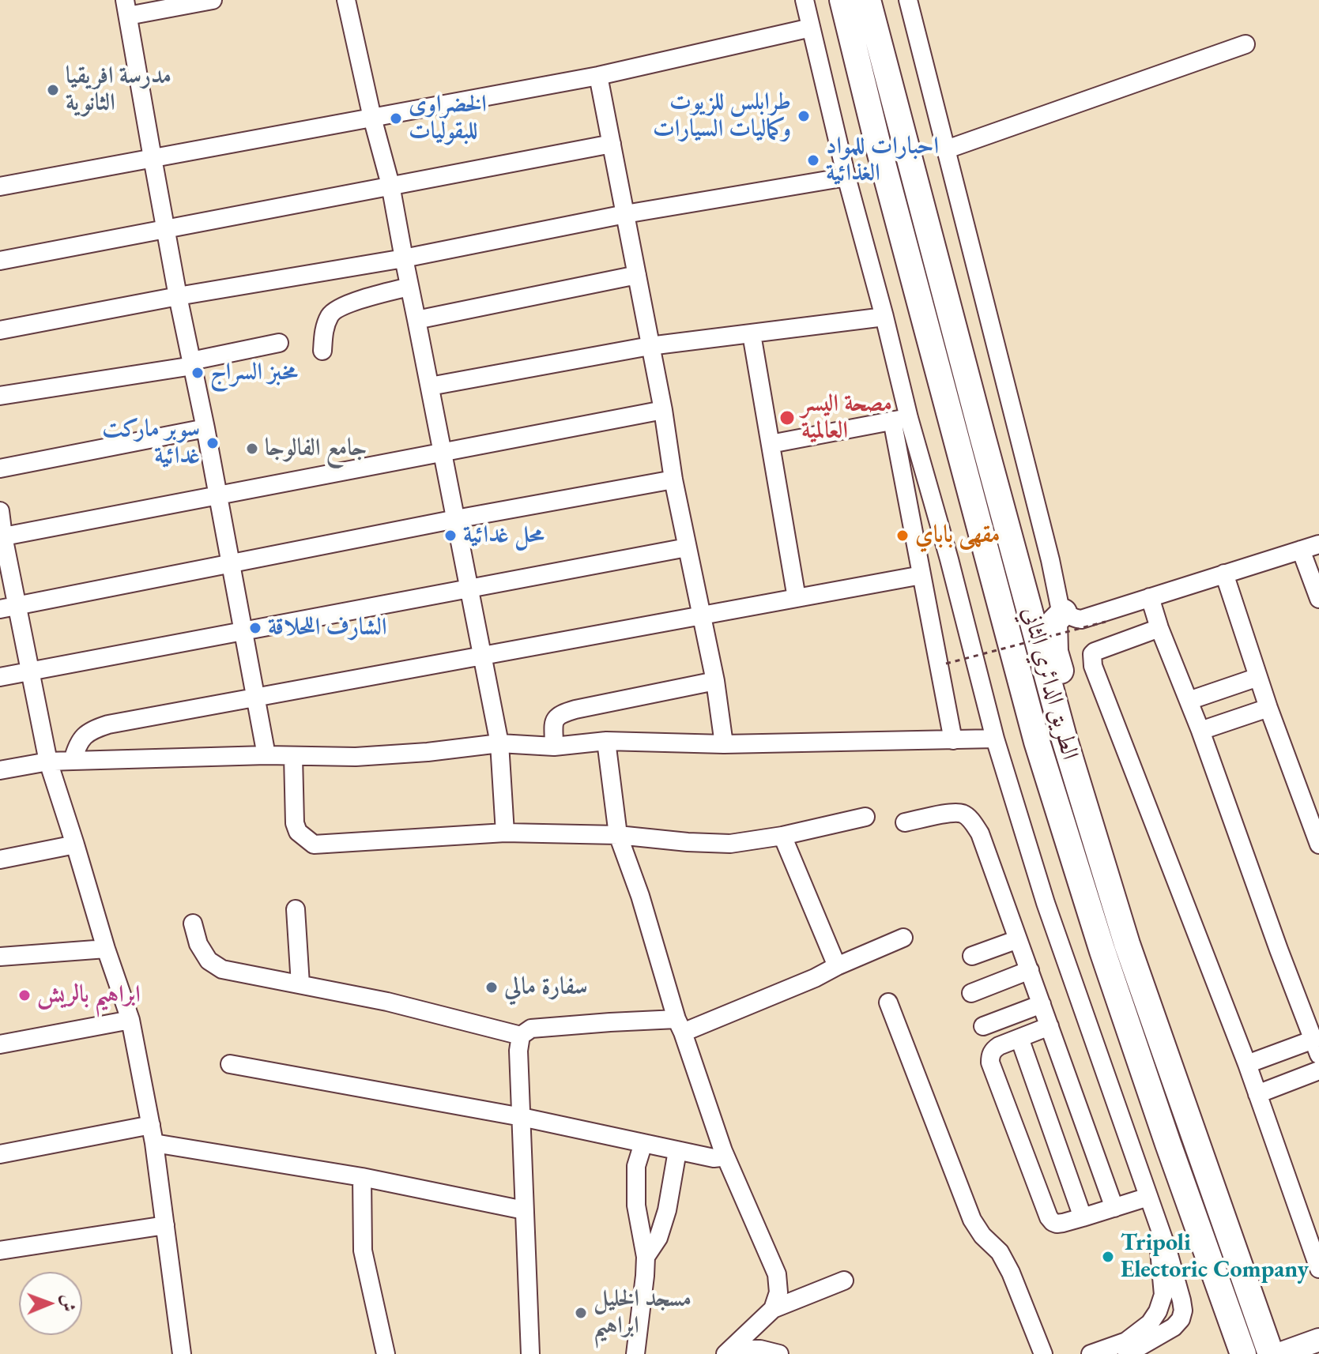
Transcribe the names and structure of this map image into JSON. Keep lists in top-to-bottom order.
{
  "streets": {
    "highway": ["الطريق الدائري الثاني"]
  },
  "places": [
    "مدرسة افريقيا الثانوية",
    "طرابلس للزيوت وكماليات السيارات",
    "الخضراوى للبقوليات",
    "احبارات للمواد الغذائية",
    "مخبز السراج",
    "مصحة اليسر العالمية",
    "سوبر ماركت غدائية",
    "جامع الفالوجا",
    "محل غدائية",
    "مقهى باباي",
    "الشارف اللحلاقة",
    "سفارة مالي",
    "ابراهيم بالريش",
    "Tripoli Electoric Company",
    "مسجد الخليل ابراهيم"
  ],
  "north": "right"
}
